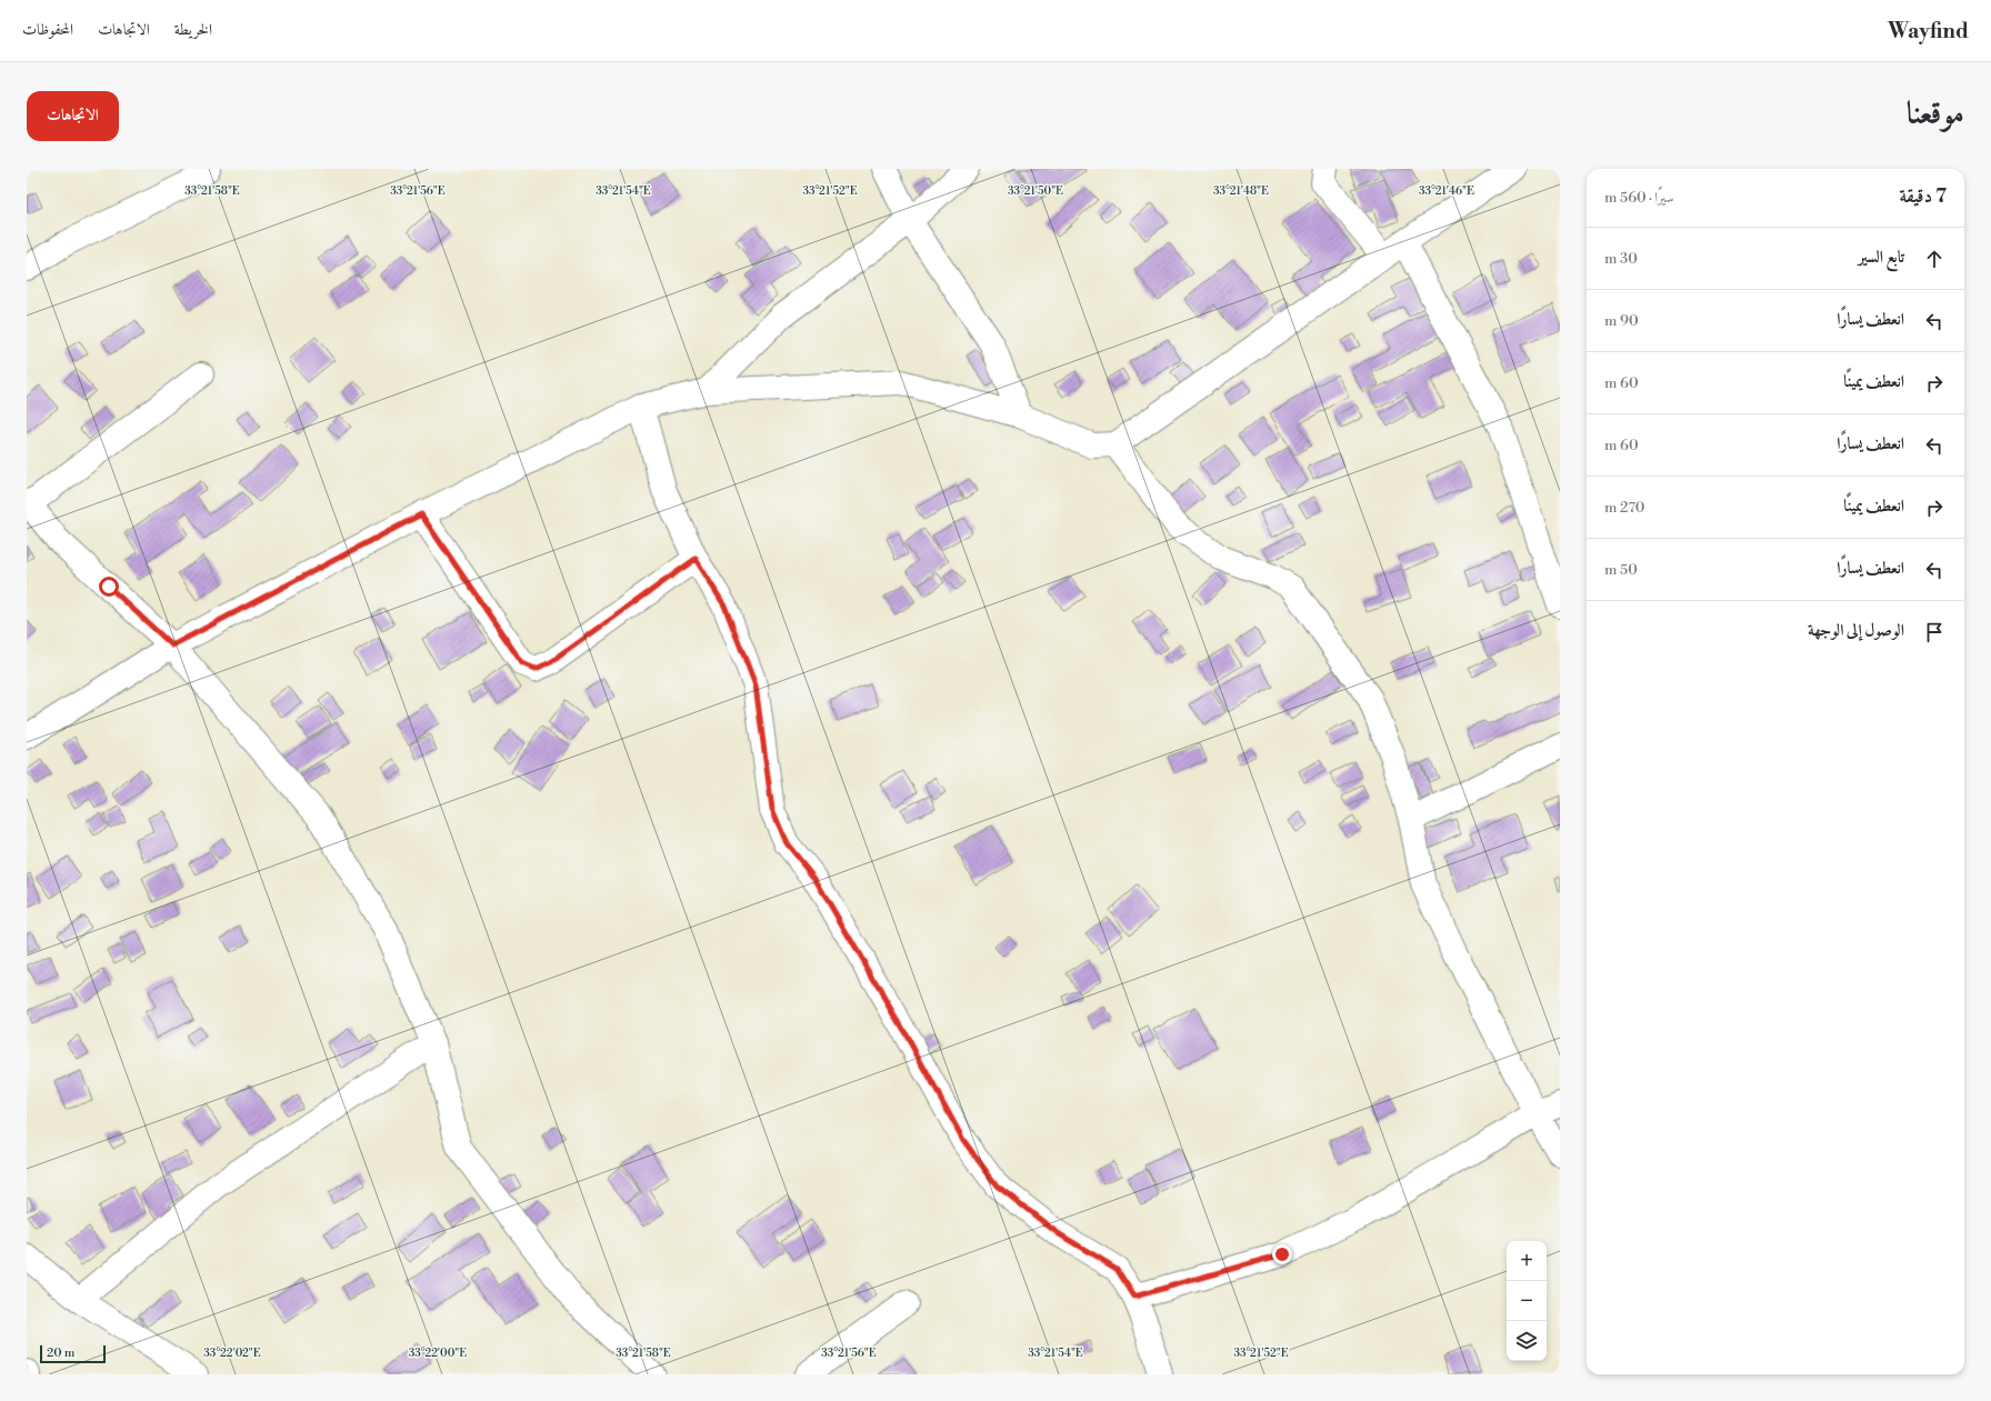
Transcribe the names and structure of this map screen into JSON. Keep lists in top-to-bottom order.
{
  "scale_bar": "20 m",
  "page": {
    "header": "Wayfind",
    "nav": ["الخريطة", "الاتجاهات", "المحفوظات"],
    "title": "موقعنا",
    "buttons": "الاتجاهات",
    "heading": ["7 دقيقة", "سيرًا · 560 m"],
    "list": [
      ["تابع السير", "30 m"],
      ["انعطف يسارًا", "90 m"],
      ["انعطف يمينًا", "60 m"],
      ["انعطف يسارًا", "60 m"],
      ["انعطف يمينًا", "270 m"],
      ["انعطف يسارًا", "50 m"],
      "الوصول إلى الوجهة"
    ],
    "map_buttons": ["+", "−"],
    "scale": "20 m"
  },
  "coordinates": [
    "33°21'56\"E",
    "33°21'48\"E",
    "33°21'46\"E",
    "33°21'58\"E",
    "33°21'54\"E",
    "33°21'52\"E",
    "33°21'50\"E",
    "33°22'02\"E",
    "33°22'00\"E"
  ]
}
